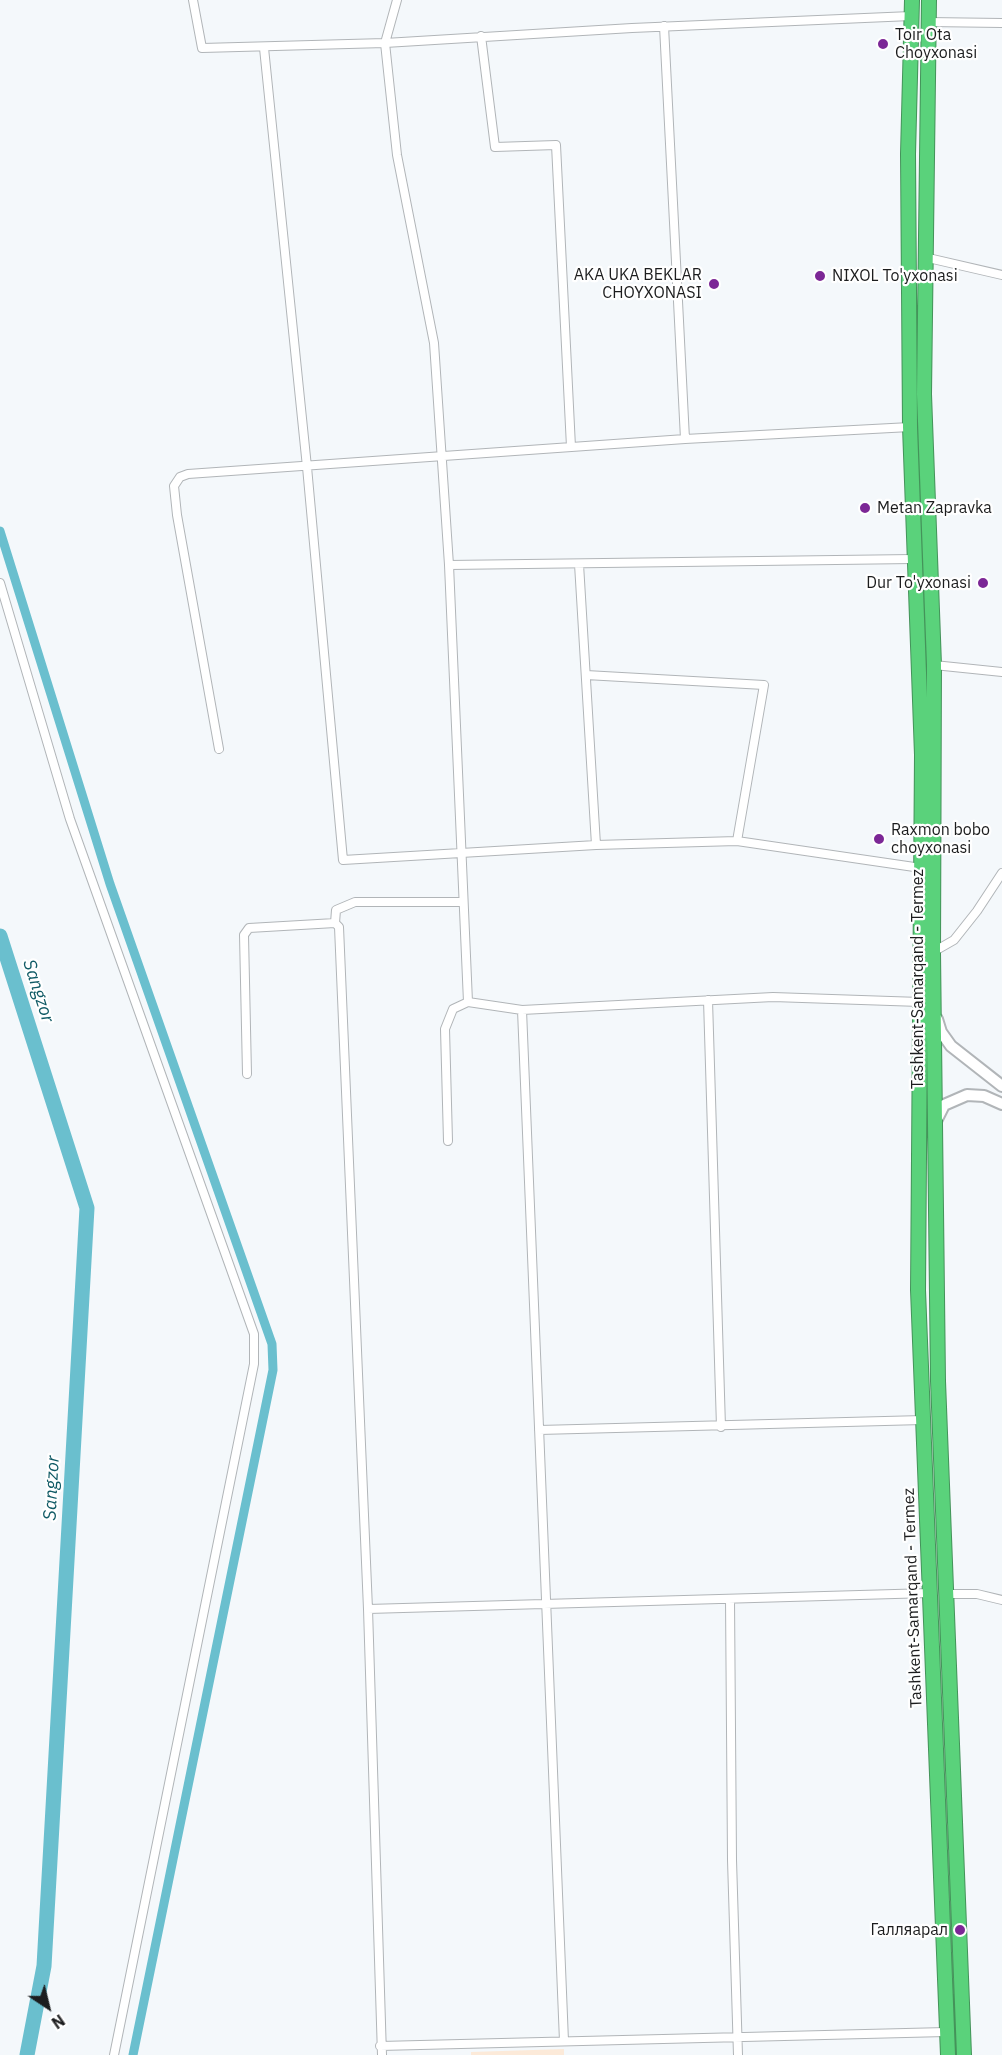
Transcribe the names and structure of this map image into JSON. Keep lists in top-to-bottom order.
{
  "streets": {
    "highway": ["Tashkent-Samarqand - Termez"]
  },
  "water": ["Sangzor"],
  "places": [
    "Toir Ota Choyxonasi",
    "NIXOL To'yxonasi",
    "AKA UKA BEKLAR CHOYXONASI",
    "Metan Zapravka",
    "Dur To'yxonasi",
    "Raxmon bobo choyxonasi",
    "Галляарал"
  ],
  "north": "bottom right"
}
